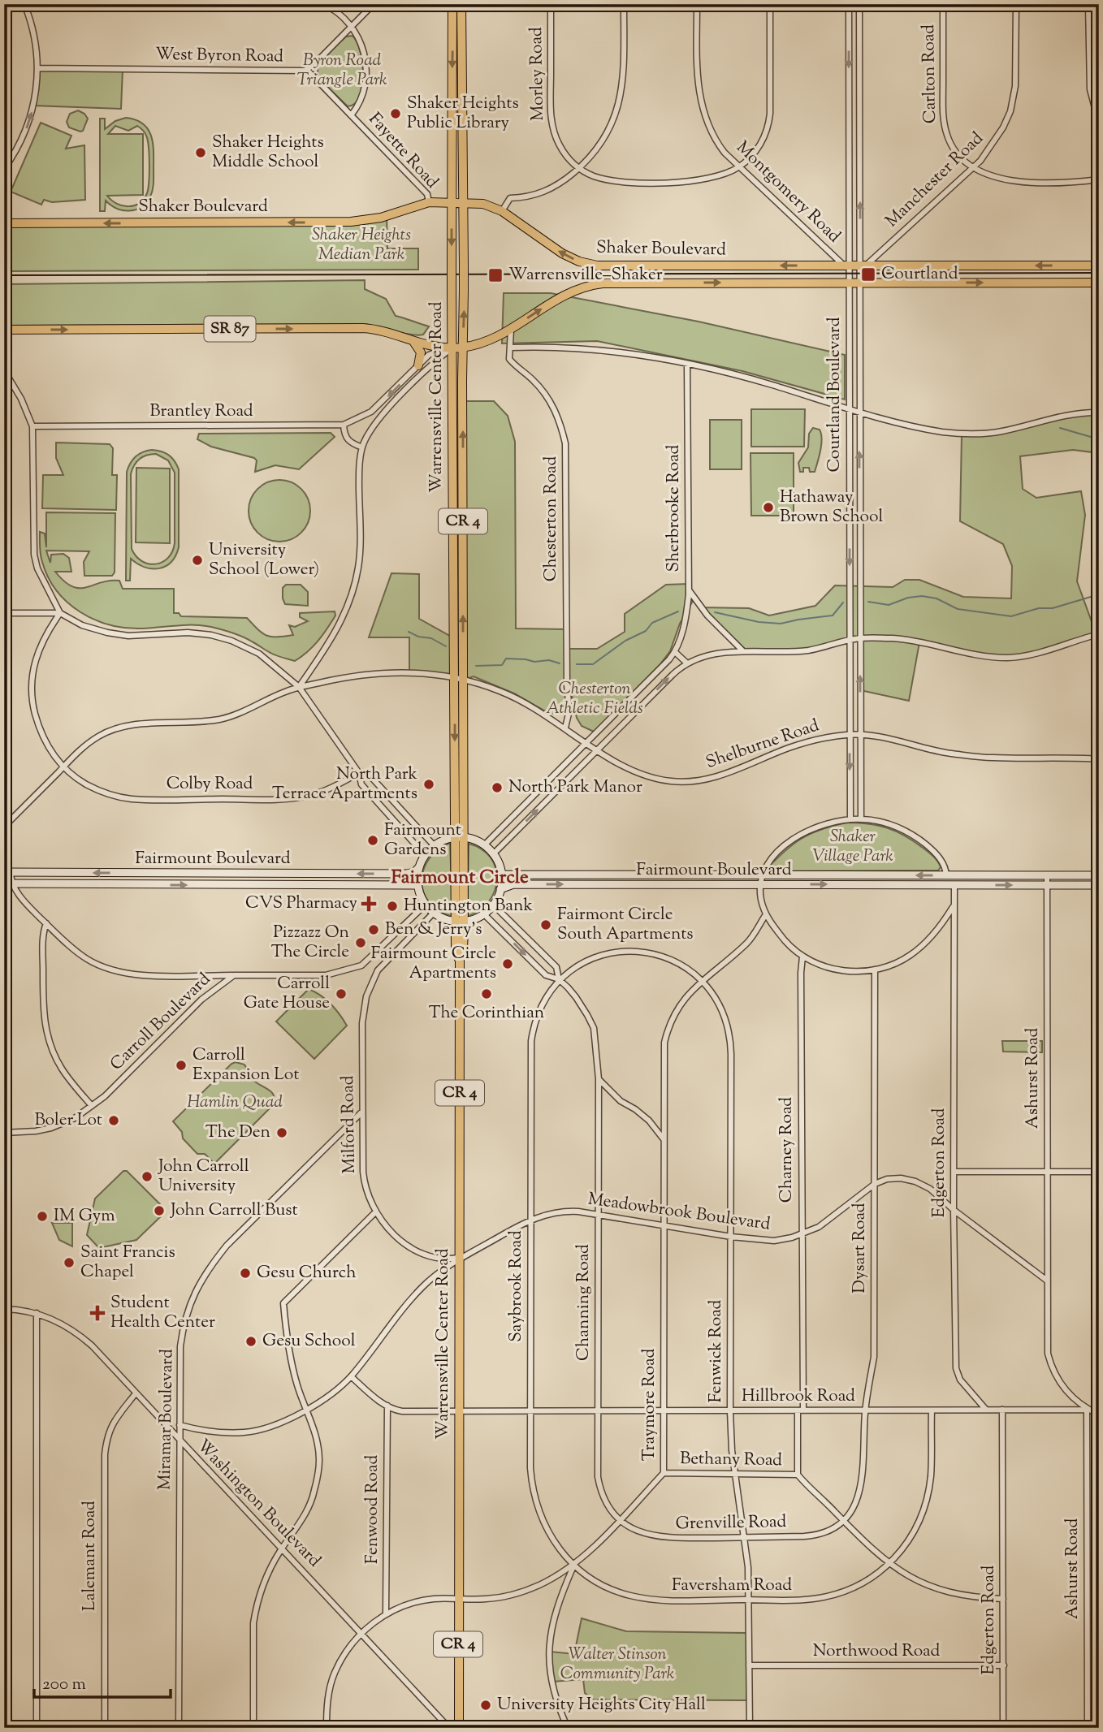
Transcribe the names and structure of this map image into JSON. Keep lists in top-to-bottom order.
{
  "streets": {
    "main road": [
      "Shaker Boulevard",
      "SR 87",
      "Warrensville Center Road",
      "CR 4",
      "Fairmount Boulevard"
    ],
    "street": [
      "West Byron Road",
      "Morley Road",
      "Carlton Road",
      "Fayette Road",
      "Manchester Road",
      "Montgomery Road",
      "Courtland Boulevard",
      "Brantley Road",
      "Sherbrooke Road",
      "Chesterton Road",
      "Shelburne Road",
      "Colby Road",
      "Carroll Boulevard",
      "Ashurst Road",
      "Milford Road",
      "Charney Road",
      "Edgerton Road",
      "Meadowbrook Boulevard",
      "Dysart Road",
      "Saybrook Road",
      "Channing Road",
      "Fenwick Road",
      "Hillbrook Road",
      "Traymore Road",
      "Miramar Boulevard",
      "Bethany Road",
      "Washington Boulevard",
      "Fenwood Road",
      "Grenville Road",
      "Lalemant Road",
      "Faversham Road",
      "Northwood Road"
    ]
  },
  "crossings": [
    ["West Byron Road", "Fayette Road"],
    ["Carlton Road", "Manchester Road"],
    ["Fayette Road", "Shaker Boulevard"],
    ["Manchester Road", "Shaker Boulevard"],
    ["Manchester Road", "Courtland Boulevard"],
    ["Montgomery Road", "Shaker Boulevard"],
    ["Montgomery Road", "Courtland Boulevard"],
    ["Shaker Boulevard", "Courtland Boulevard"],
    ["Shaker Boulevard", "Warrensville Center Road"],
    ["Shaker Boulevard", "Chesterton Road"],
    ["Courtland Boulevard", "Shelburne Road"],
    ["Warrensville Center Road", "Shelburne Road"],
    ["Warrensville Center Road", "Milford Road"],
    ["Warrensville Center Road", "Meadowbrook Boulevard"],
    ["Warrensville Center Road", "Hillbrook Road"],
    ["Warrensville Center Road", "Traymore Road"],
    ["Chesterton Road", "Shelburne Road"],
    ["Shelburne Road", "Colby Road"],
    ["Fairmount Boulevard", "Ashurst Road"],
    ["Fairmount Boulevard", "Edgerton Road"],
    ["Ashurst Road", "Meadowbrook Boulevard"],
    ["Ashurst Road", "Hillbrook Road"],
    ["Milford Road", "Meadowbrook Boulevard"],
    ["Milford Road", "Miramar Boulevard"],
    ["Charney Road", "Meadowbrook Boulevard"],
    ["Charney Road", "Hillbrook Road"],
    ["Charney Road", "Bethany Road"],
    ["Edgerton Road", "Meadowbrook Boulevard"],
    ["Edgerton Road", "Hillbrook Road"],
    ["Edgerton Road", "Northwood Road"],
    ["Meadowbrook Boulevard", "Dysart Road"],
    ["Meadowbrook Boulevard", "Saybrook Road"],
    ["Meadowbrook Boulevard", "Channing Road"],
    ["Meadowbrook Boulevard", "Fenwick Road"],
    ["Meadowbrook Boulevard", "Hillbrook Road"],
    ["Meadowbrook Boulevard", "Traymore Road"],
    ["Meadowbrook Boulevard", "Miramar Boulevard"],
    ["Dysart Road", "Hillbrook Road"],
    ["Dysart Road", "Grenville Road"],
    ["Saybrook Road", "Channing Road"],
    ["Saybrook Road", "Fenwick Road"],
    ["Saybrook Road", "Hillbrook Road"],
    ["Saybrook Road", "Traymore Road"],
    ["Saybrook Road", "Faversham Road"],
    ["Channing Road", "Fenwick Road"],
    ["Channing Road", "Hillbrook Road"],
    ["Channing Road", "Traymore Road"],
    ["Channing Road", "Grenville Road"],
    ["Fenwick Road", "Hillbrook Road"],
    ["Fenwick Road", "Traymore Road"],
    ["Fenwick Road", "Bethany Road"],
    ["Fenwick Road", "Grenville Road"],
    ["Fenwick Road", "Faversham Road"],
    ["Fenwick Road", "Northwood Road"],
    ["Hillbrook Road", "Traymore Road"],
    ["Hillbrook Road", "Fenwood Road"],
    ["Hillbrook Road", "Faversham Road"],
    ["Traymore Road", "Bethany Road"],
    ["Traymore Road", "Washington Boulevard"],
    ["Traymore Road", "Fenwood Road"],
    ["Traymore Road", "Grenville Road"],
    ["Traymore Road", "Faversham Road"],
    ["Miramar Boulevard", "Washington Boulevard"],
    ["Washington Boulevard", "Lalemant Road"]
  ],
  "districts": ["Fairmount Circle"],
  "parks": [
    "Byron Road Triangle Park",
    "Shaker Heights Median Park",
    "Chesterton Athletic Fields",
    "Shaker Village Park",
    "Hamlin Quad",
    "Walter Stinson Community Park"
  ],
  "places": {
    "other": [
      "Shaker Heights Public Library",
      "Shaker Heights Middle School",
      "Hathaway Brown School",
      "University School (Lower)",
      "North Park Terrace Apartments",
      "North Park Manor",
      "Fairmount Gardens",
      "Huntington Bank",
      "Fairmont Circle South Apartments",
      "Ben & Jerry's",
      "Pizzazz On The Circle",
      "Fairmount Circle Apartments",
      "Carroll Gate House",
      "The Corinthian",
      "Carroll Expansion Lot",
      "Boler Lot",
      "The Den",
      "John Carroll University",
      "John Carroll Bust",
      "IM Gym",
      "Saint Francis Chapel",
      "Gesu Church",
      "Gesu School",
      "University Heights City Hall"
    ],
    "transit": ["Courtland", "Warrensville–Shaker"],
    "health": ["CVS Pharmacy", "Student Health Center"]
  },
  "scale_bar": "200 m"
}
